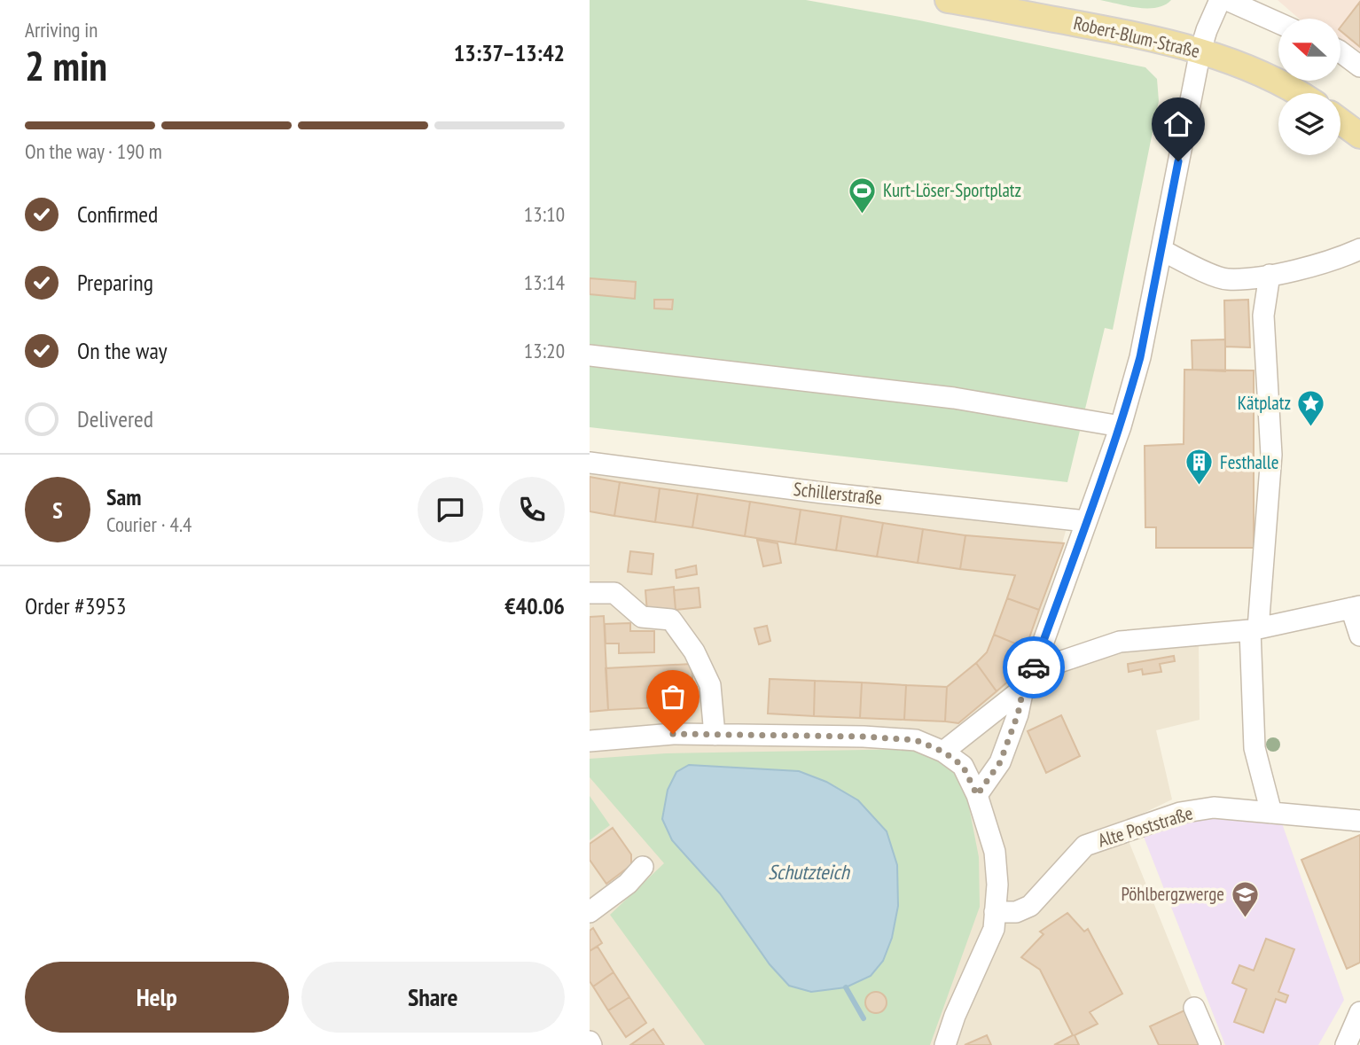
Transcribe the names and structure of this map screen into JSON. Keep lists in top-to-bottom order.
{
  "streets": {
    "main road": ["Robert-Blum-Straße"],
    "street": ["Schillerstraße", "Alte Poststraße"]
  },
  "water": ["Schutzteich"],
  "places": {
    "sports": ["Kurt-Löser-Sportplatz"],
    "place": ["Kätplatz"],
    "building": ["Festhalle"],
    "school or university": ["Pöhlbergzwerge"]
  },
  "north": "left",
  "page": {
    "heading": ["2 min", "Arriving in", "13:37–13:42"],
    "panel": [
      "Sam",
      "Courier · 4.4",
      "Order #3953",
      "€40.06"
    ],
    "bar": "On the way · 190 m",
    "list": [
      ["Confirmed", "13:10"],
      ["Preparing", "13:14"],
      ["On the way", "13:20"],
      "Delivered"
    ],
    "round": "S",
    "buttons": ["Help", "Share"]
  }
}
